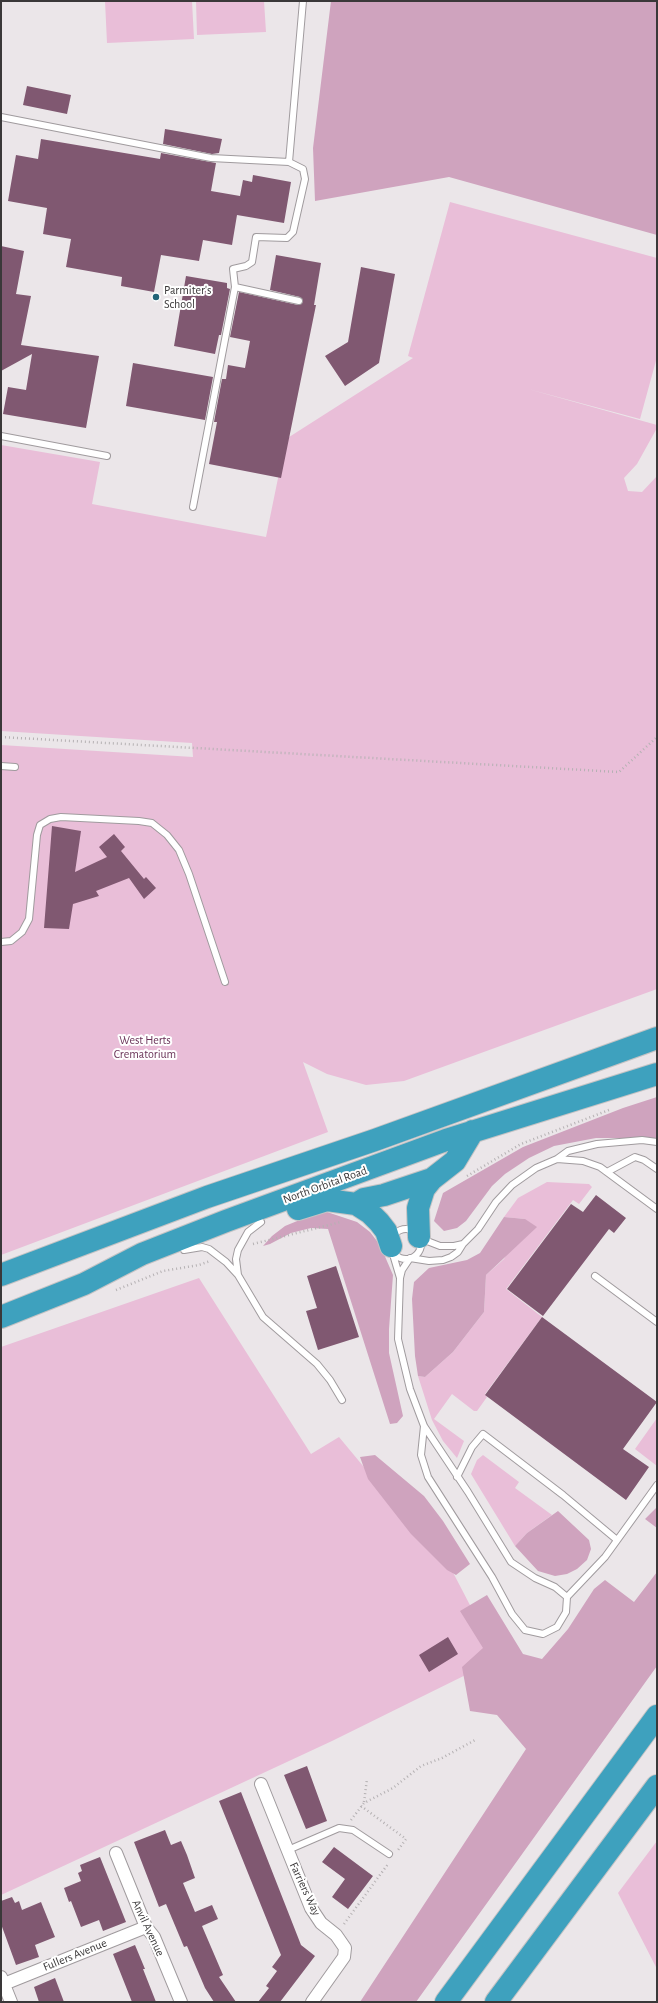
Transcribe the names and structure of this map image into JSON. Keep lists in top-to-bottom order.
{
  "streets": {
    "highway": ["North Orbital Road"],
    "street": ["Farriers Way", "Anvil Avenue", "Fullers Avenue"]
  },
  "crossings": [
    ["Anvil Avenue", "Fullers Avenue"]
  ],
  "parks": ["West Herts Crematorium"],
  "places": ["Parmiter's School"]
}
